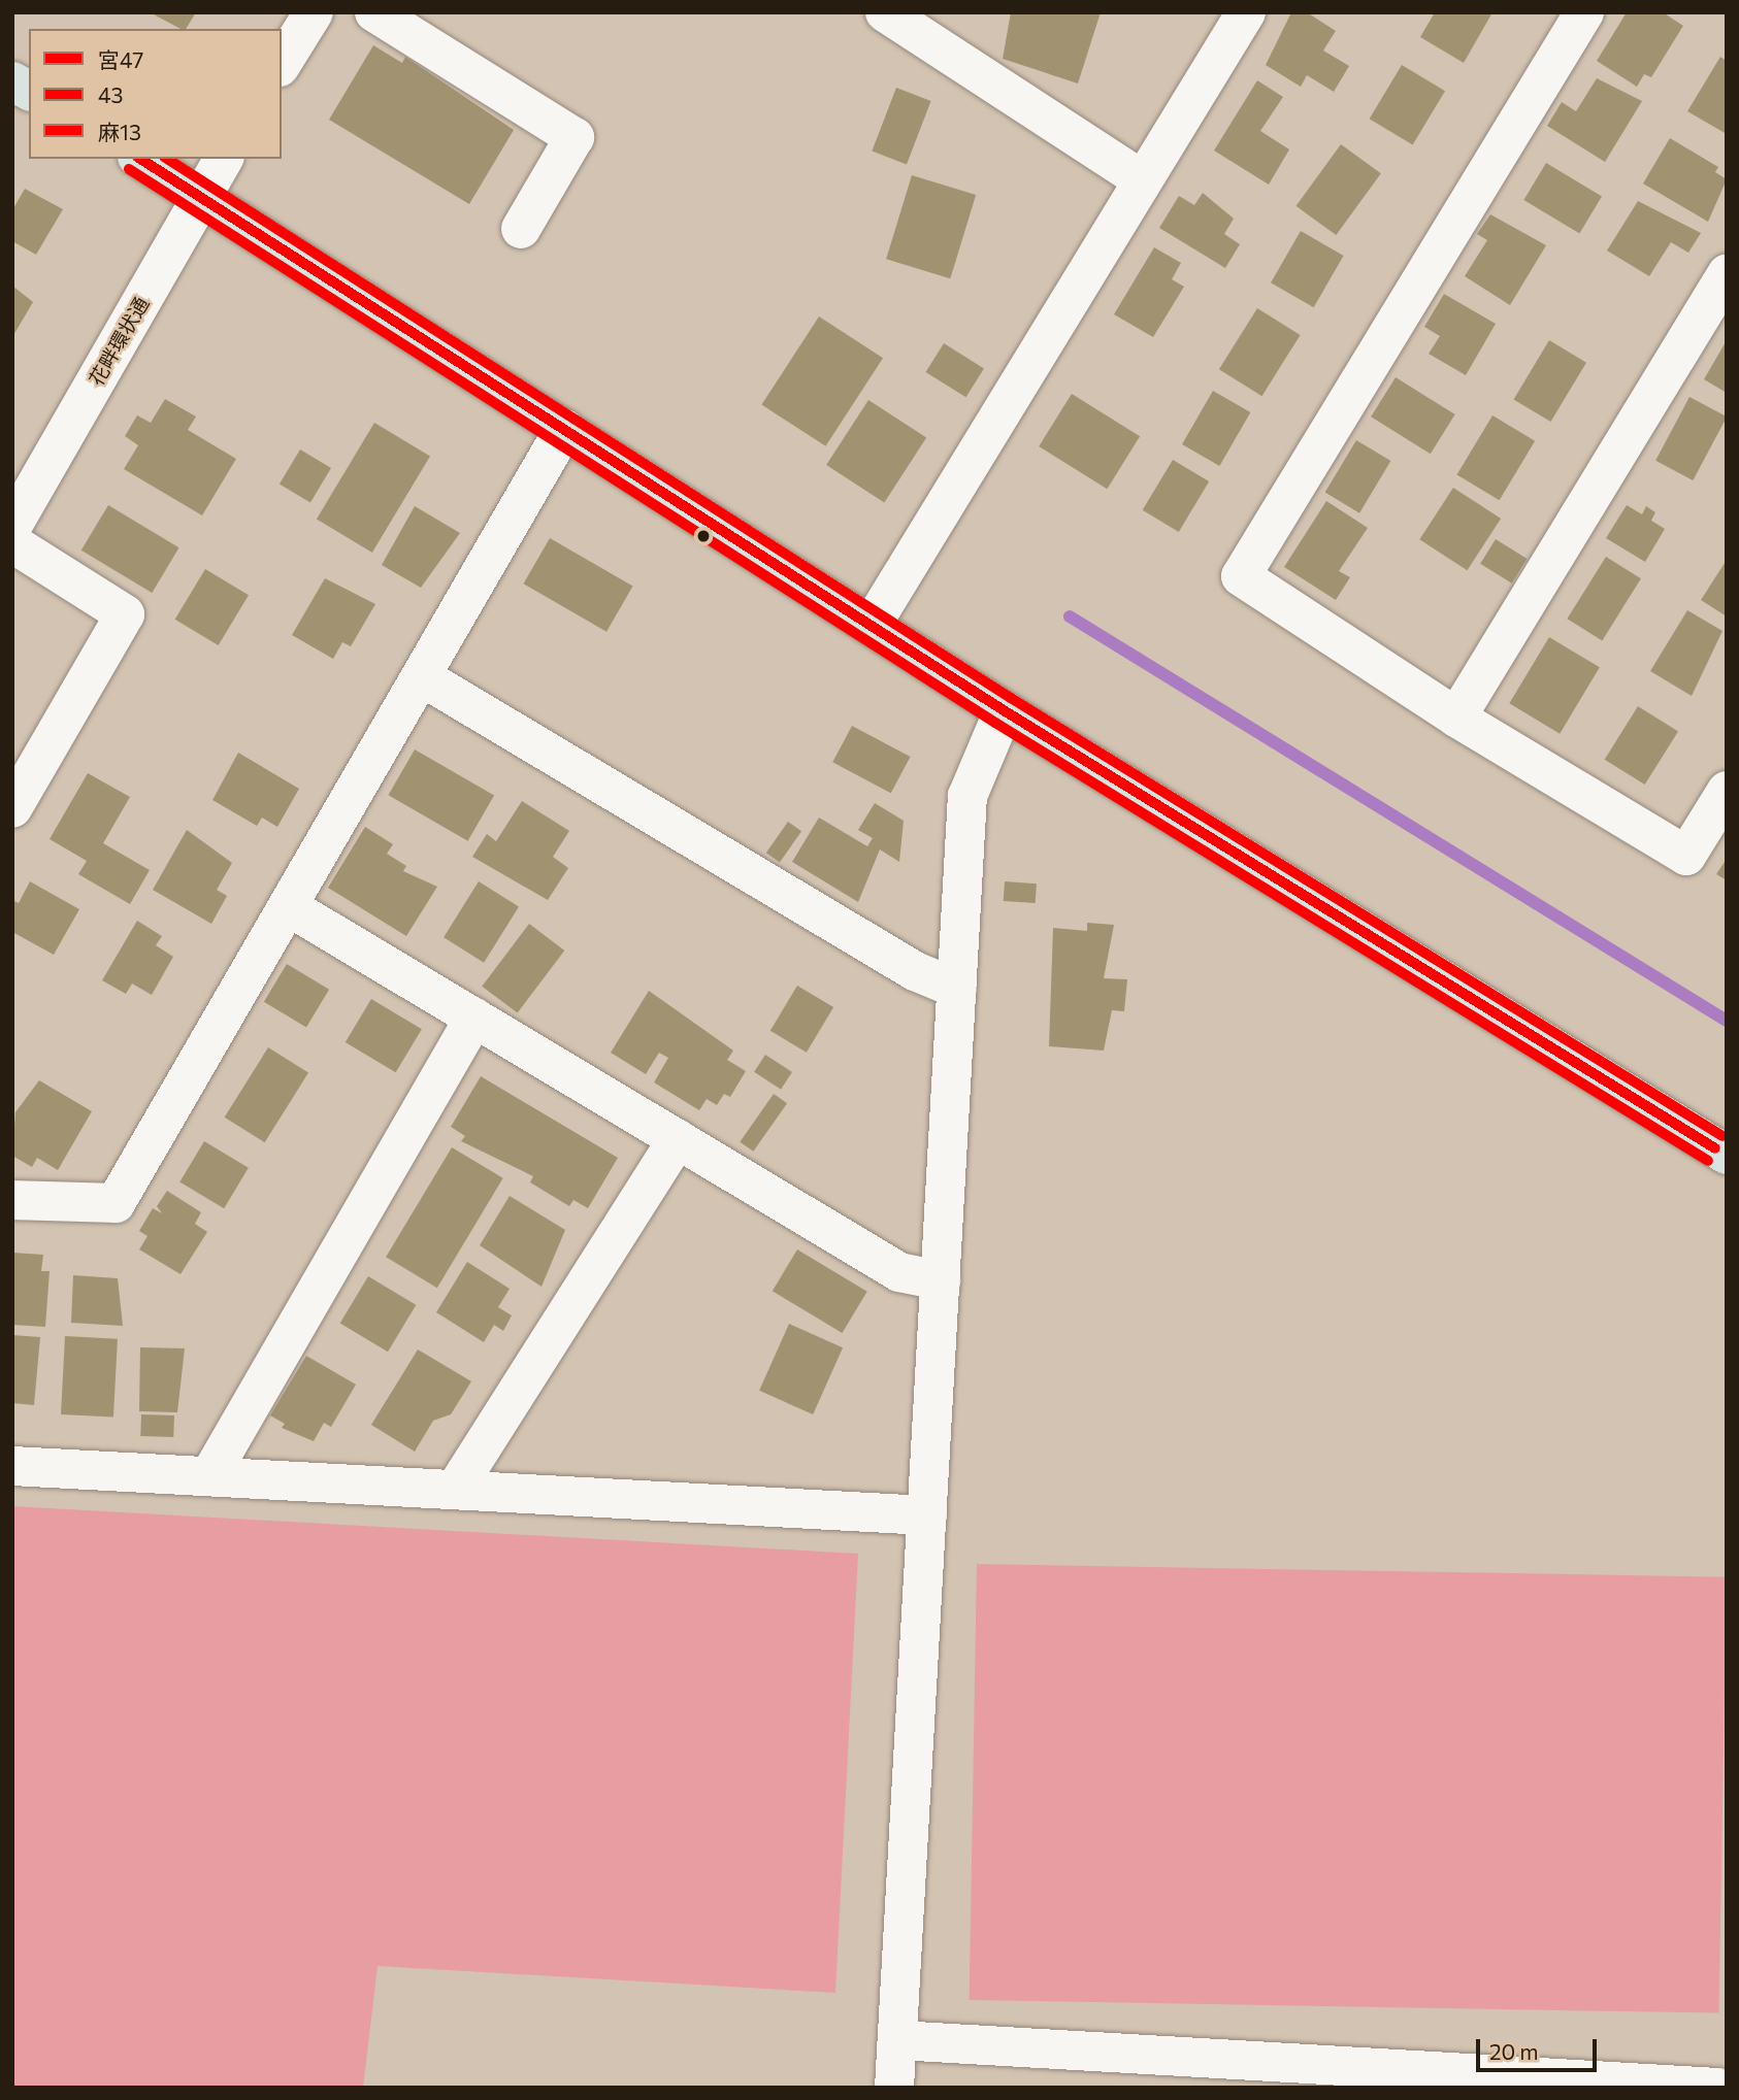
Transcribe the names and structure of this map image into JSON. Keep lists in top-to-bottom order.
{
  "streets": {
    "street": ["花畔環状通"]
  },
  "lines": ["transit line 宮47", "transit line 麻13", "transit line 43"],
  "legend": ["宮47", "43", "麻13"],
  "scale_bar": "20 m"
}
